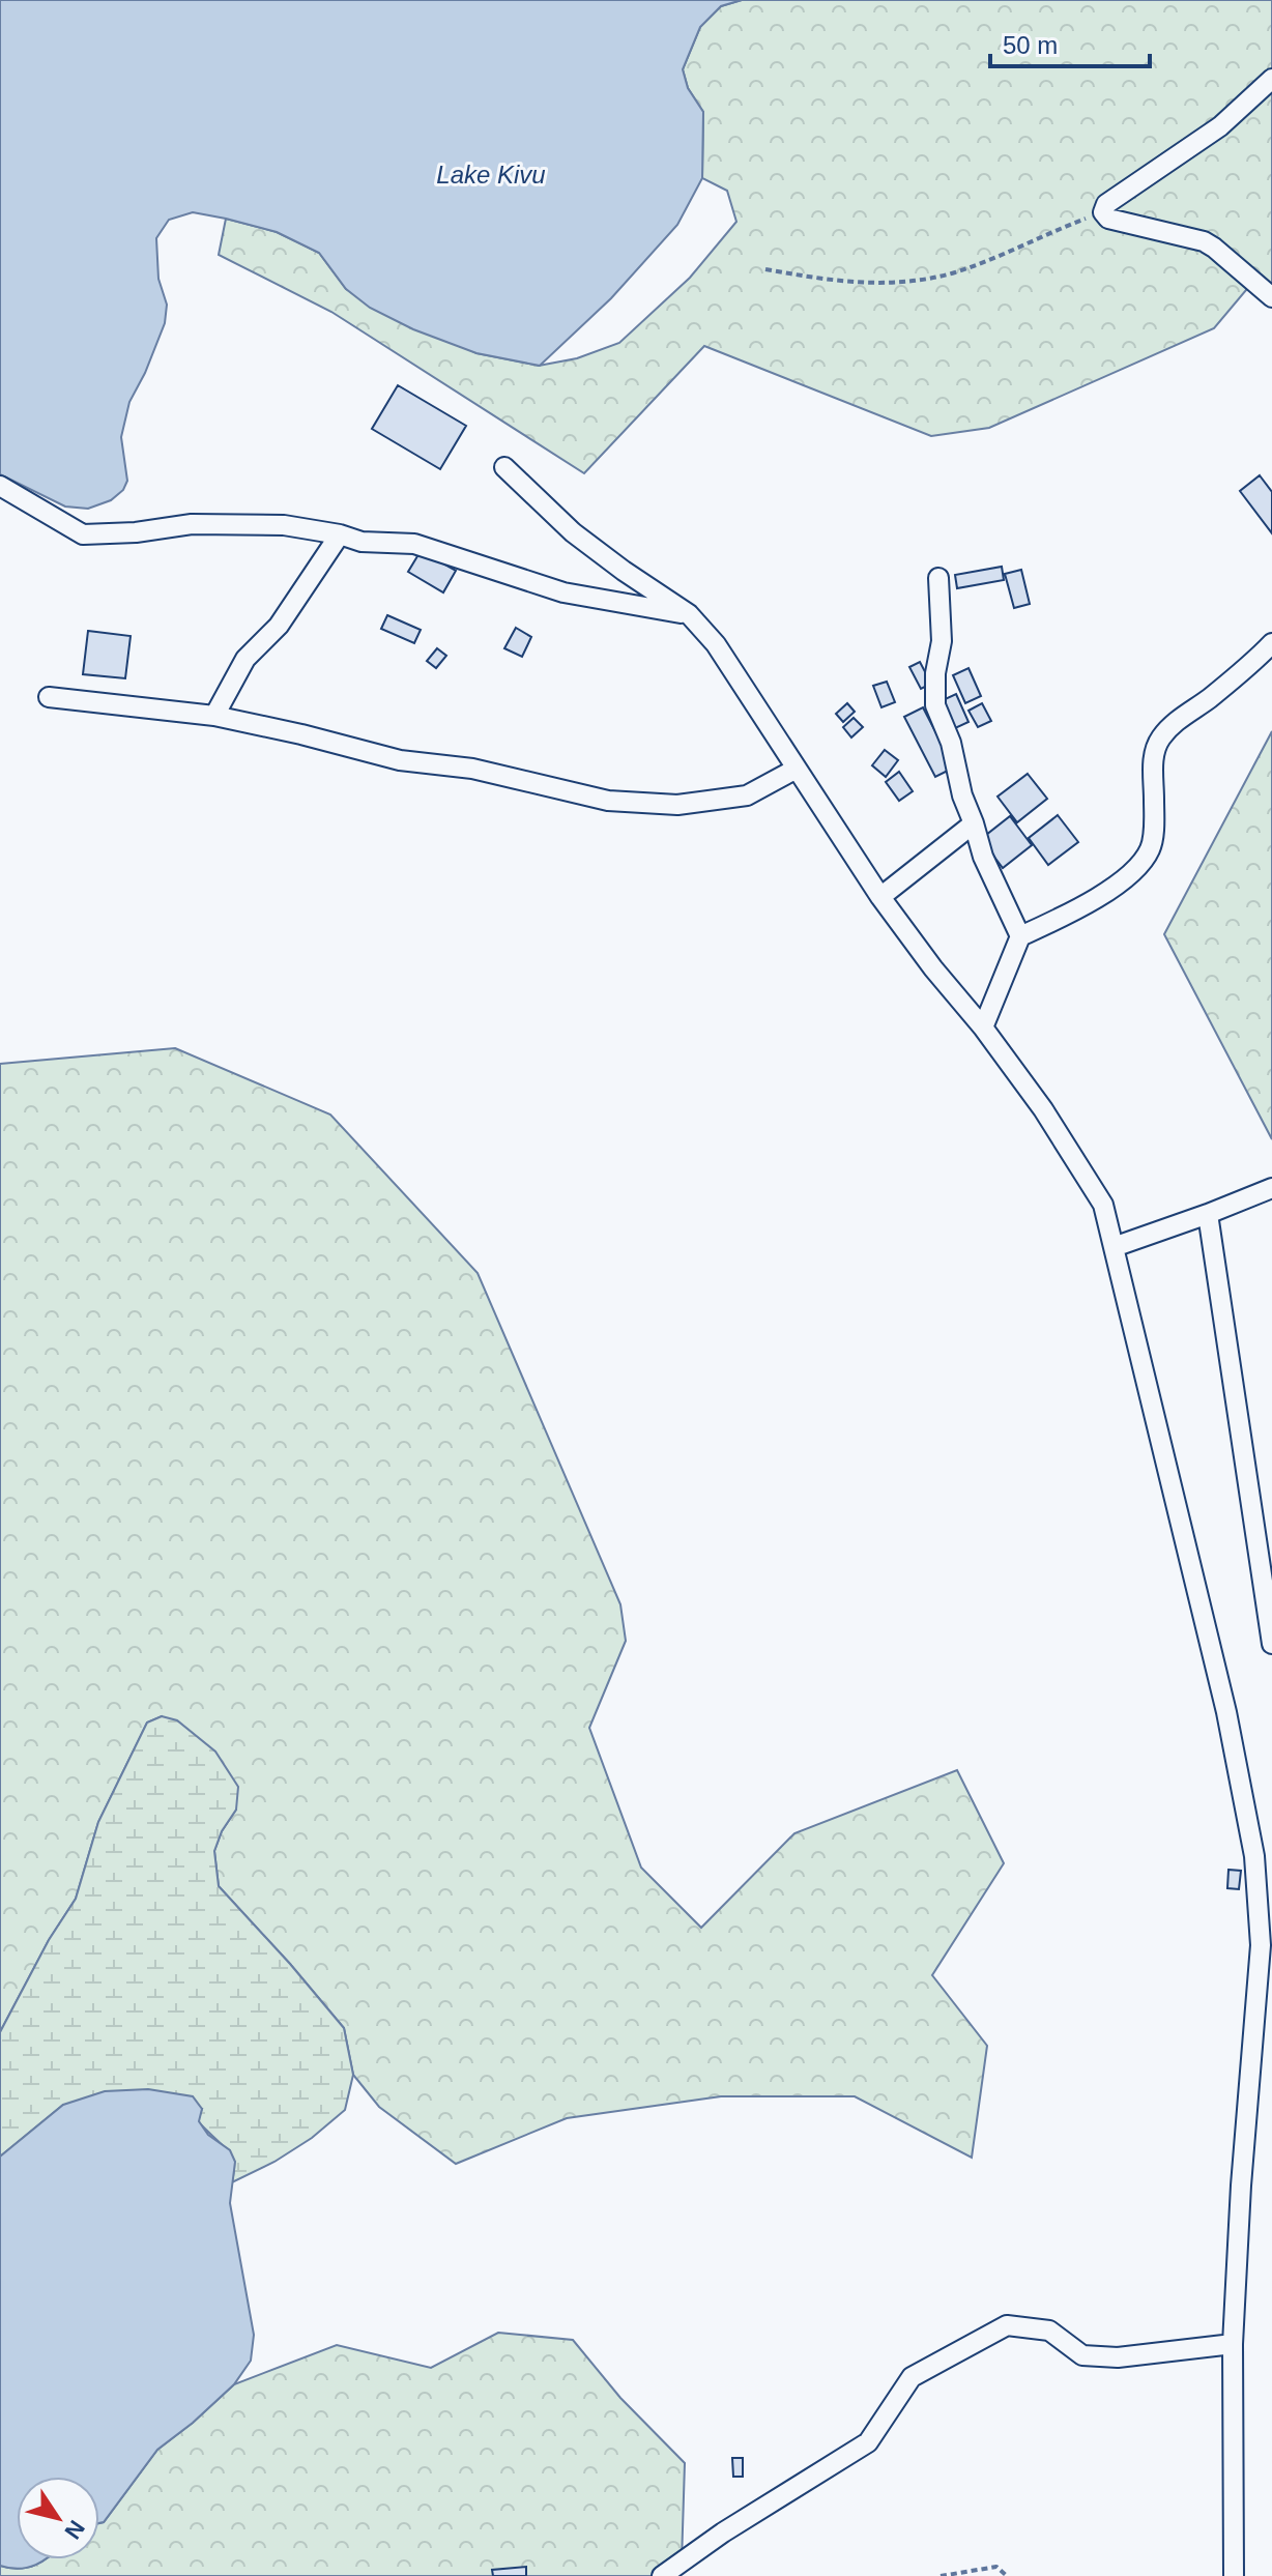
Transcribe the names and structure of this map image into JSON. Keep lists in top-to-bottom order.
{
  "water": ["Lake Kivu"],
  "scale_bar": "50 m",
  "north": "bottom right"
}
